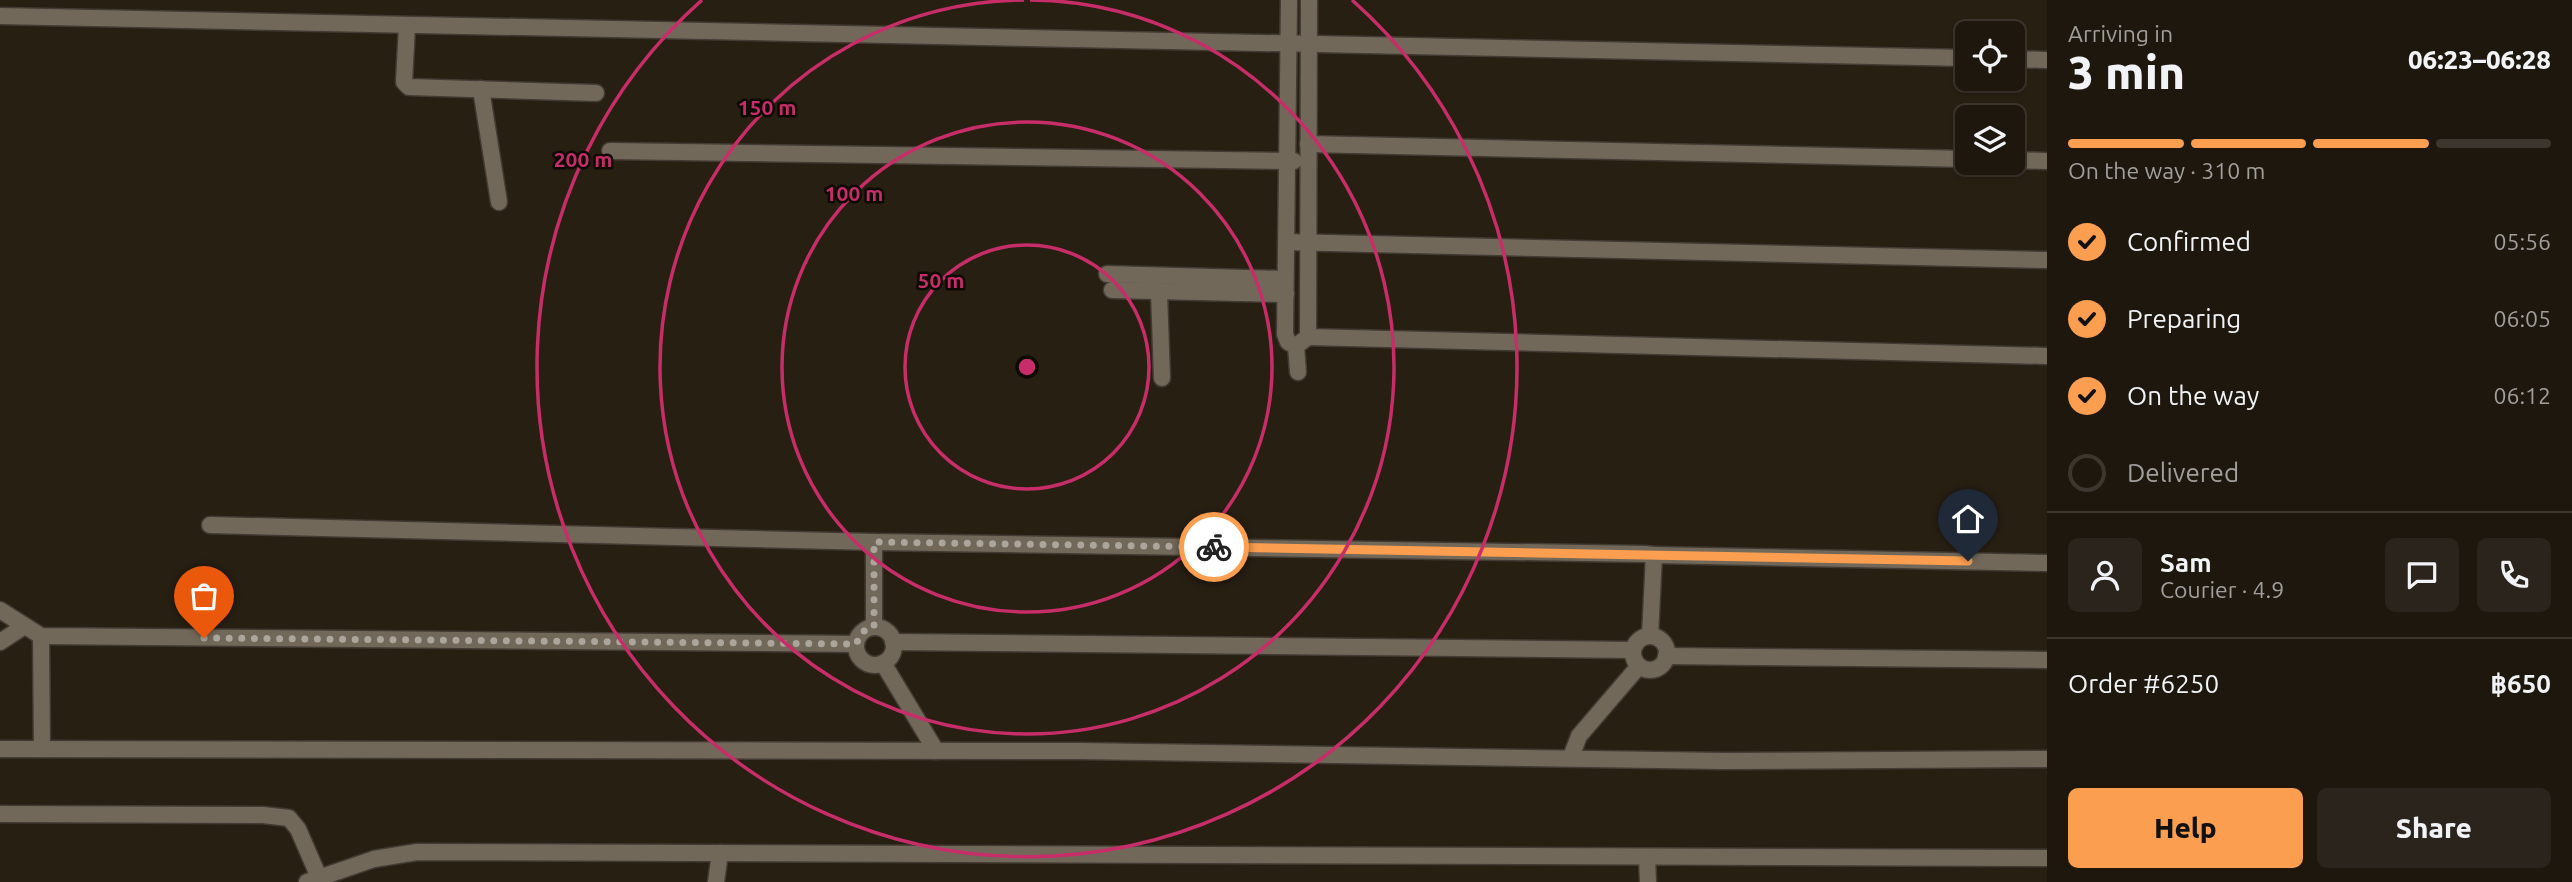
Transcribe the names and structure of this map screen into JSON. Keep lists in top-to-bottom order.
{
  "page": {
    "heading": ["3 min", "Arriving in", "06:23–06:28"],
    "panel": [
      "Sam",
      "Courier · 4.9",
      "Order #6250",
      "฿650"
    ],
    "bar": "On the way · 310 m",
    "list": [
      ["Confirmed", "05:56"],
      ["Preparing", "06:05"],
      ["On the way", "06:12"],
      "Delivered"
    ],
    "buttons": ["Help", "Share"]
  },
  "rings": [
    "150 m",
    "200 m",
    "100 m",
    "50 m"
  ]
}
